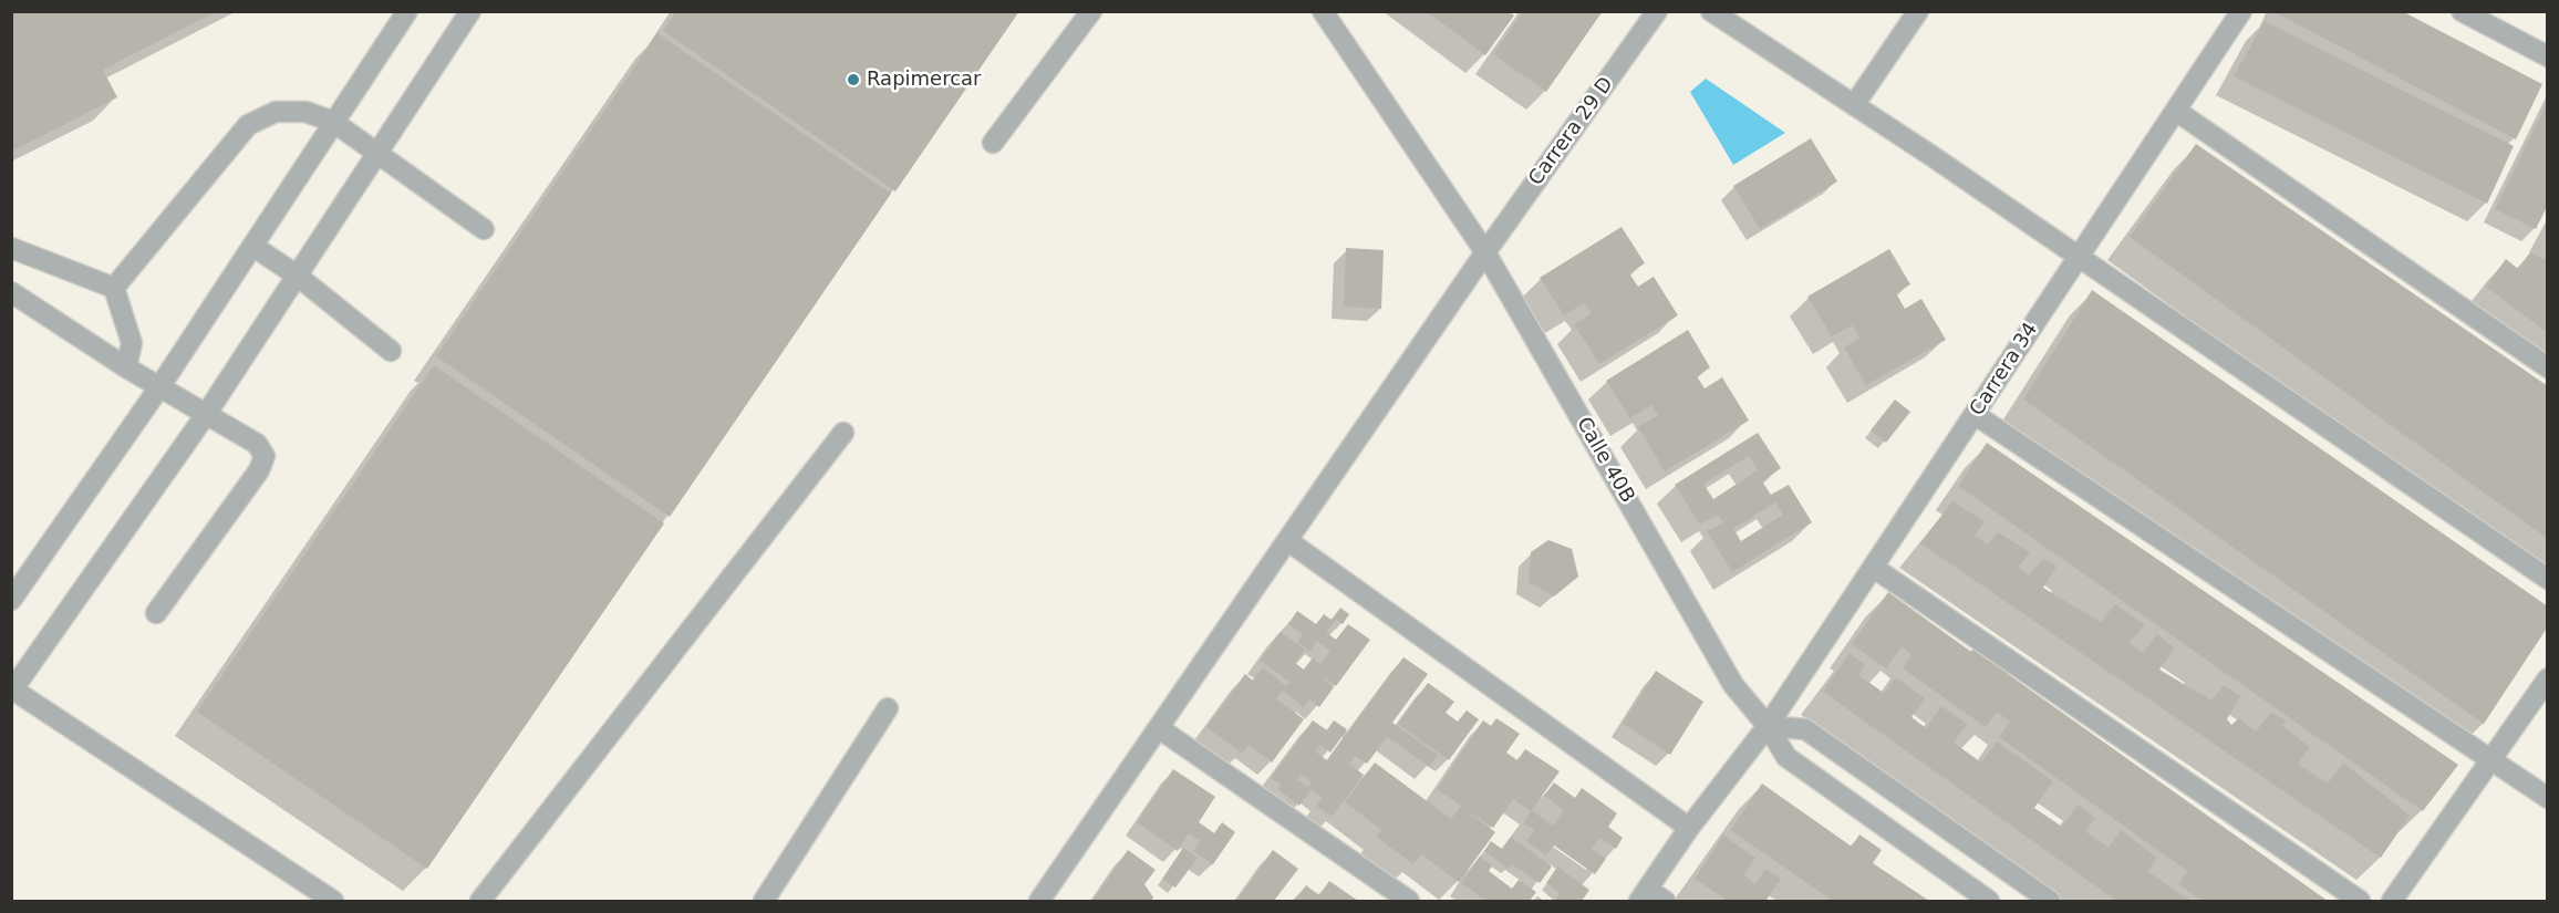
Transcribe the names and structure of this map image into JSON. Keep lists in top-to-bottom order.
{
  "streets": {
    "street": ["Carrera 29 D", "Carrera 34", "Calle 40B"]
  },
  "crossings": [
    ["Carrera 29 D", "Calle 40B"],
    ["Carrera 34", "Calle 40B"]
  ],
  "places": ["Rapimercar"]
}
